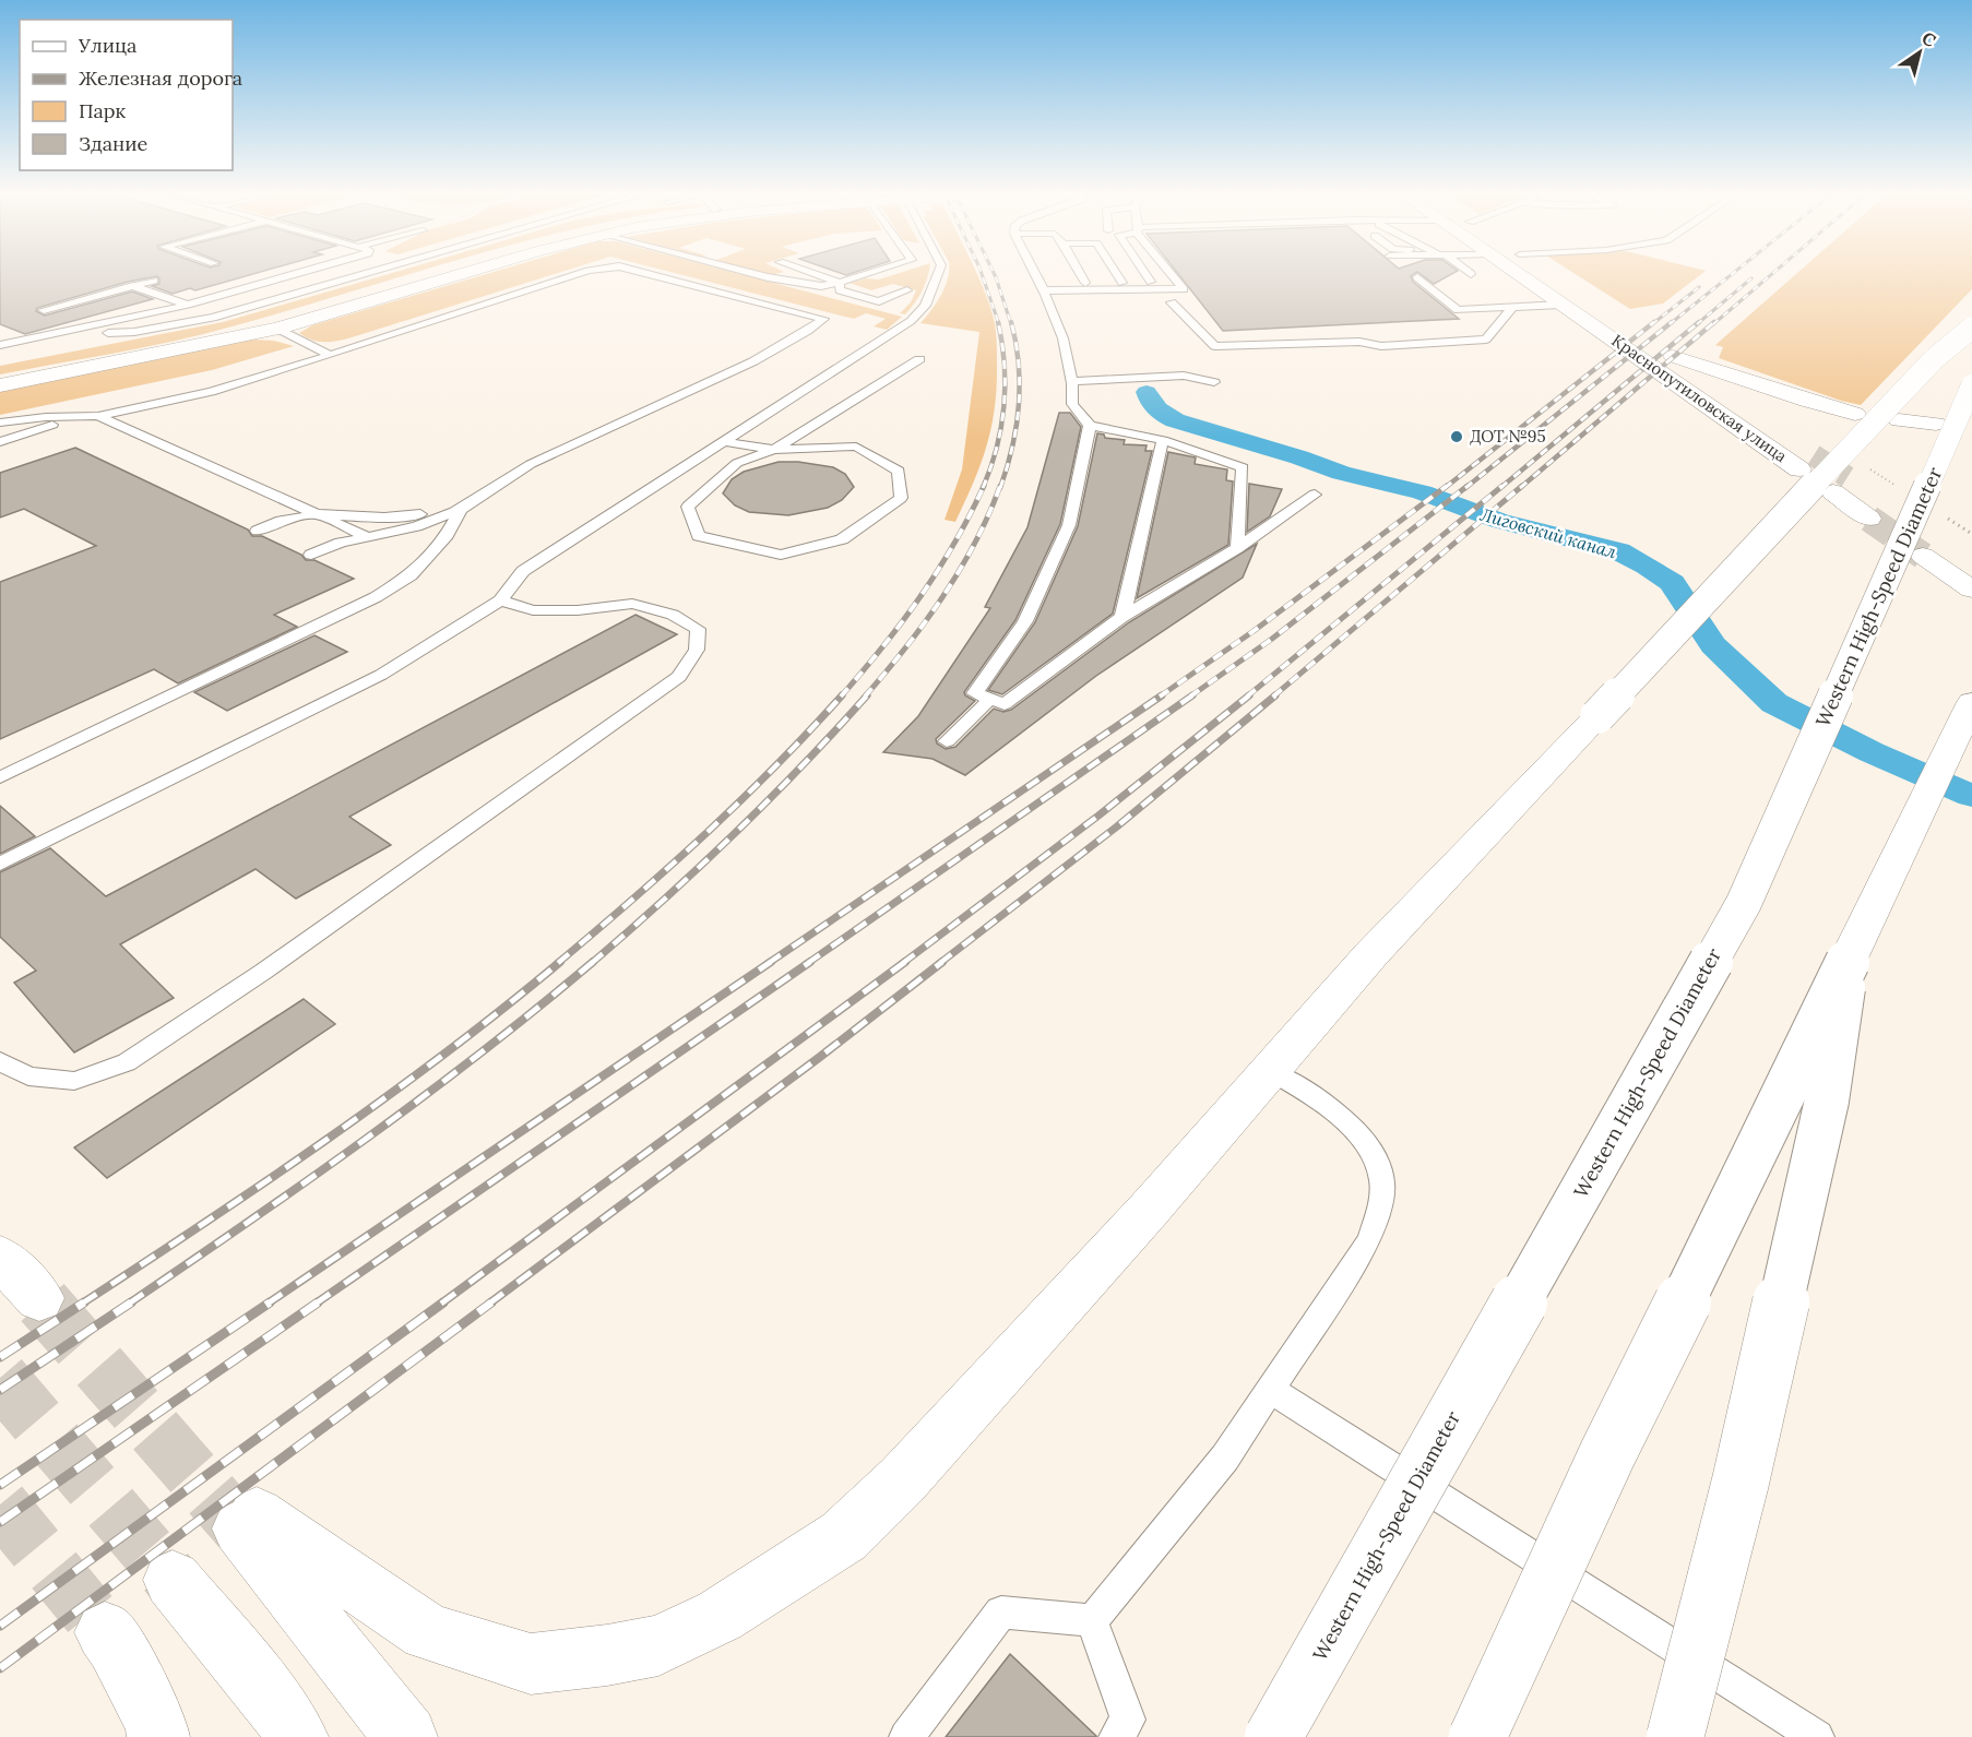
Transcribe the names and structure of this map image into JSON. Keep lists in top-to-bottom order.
{
  "streets": {
    "main road": ["Краснопутиловская улица", "Western High-Speed Diameter"]
  },
  "water": ["Лиговский канал"],
  "places": ["ДОТ №95"],
  "legend": [
    "Улица",
    "Железная дорога",
    "Парк",
    "Здание"
  ],
  "north": "top right"
}
